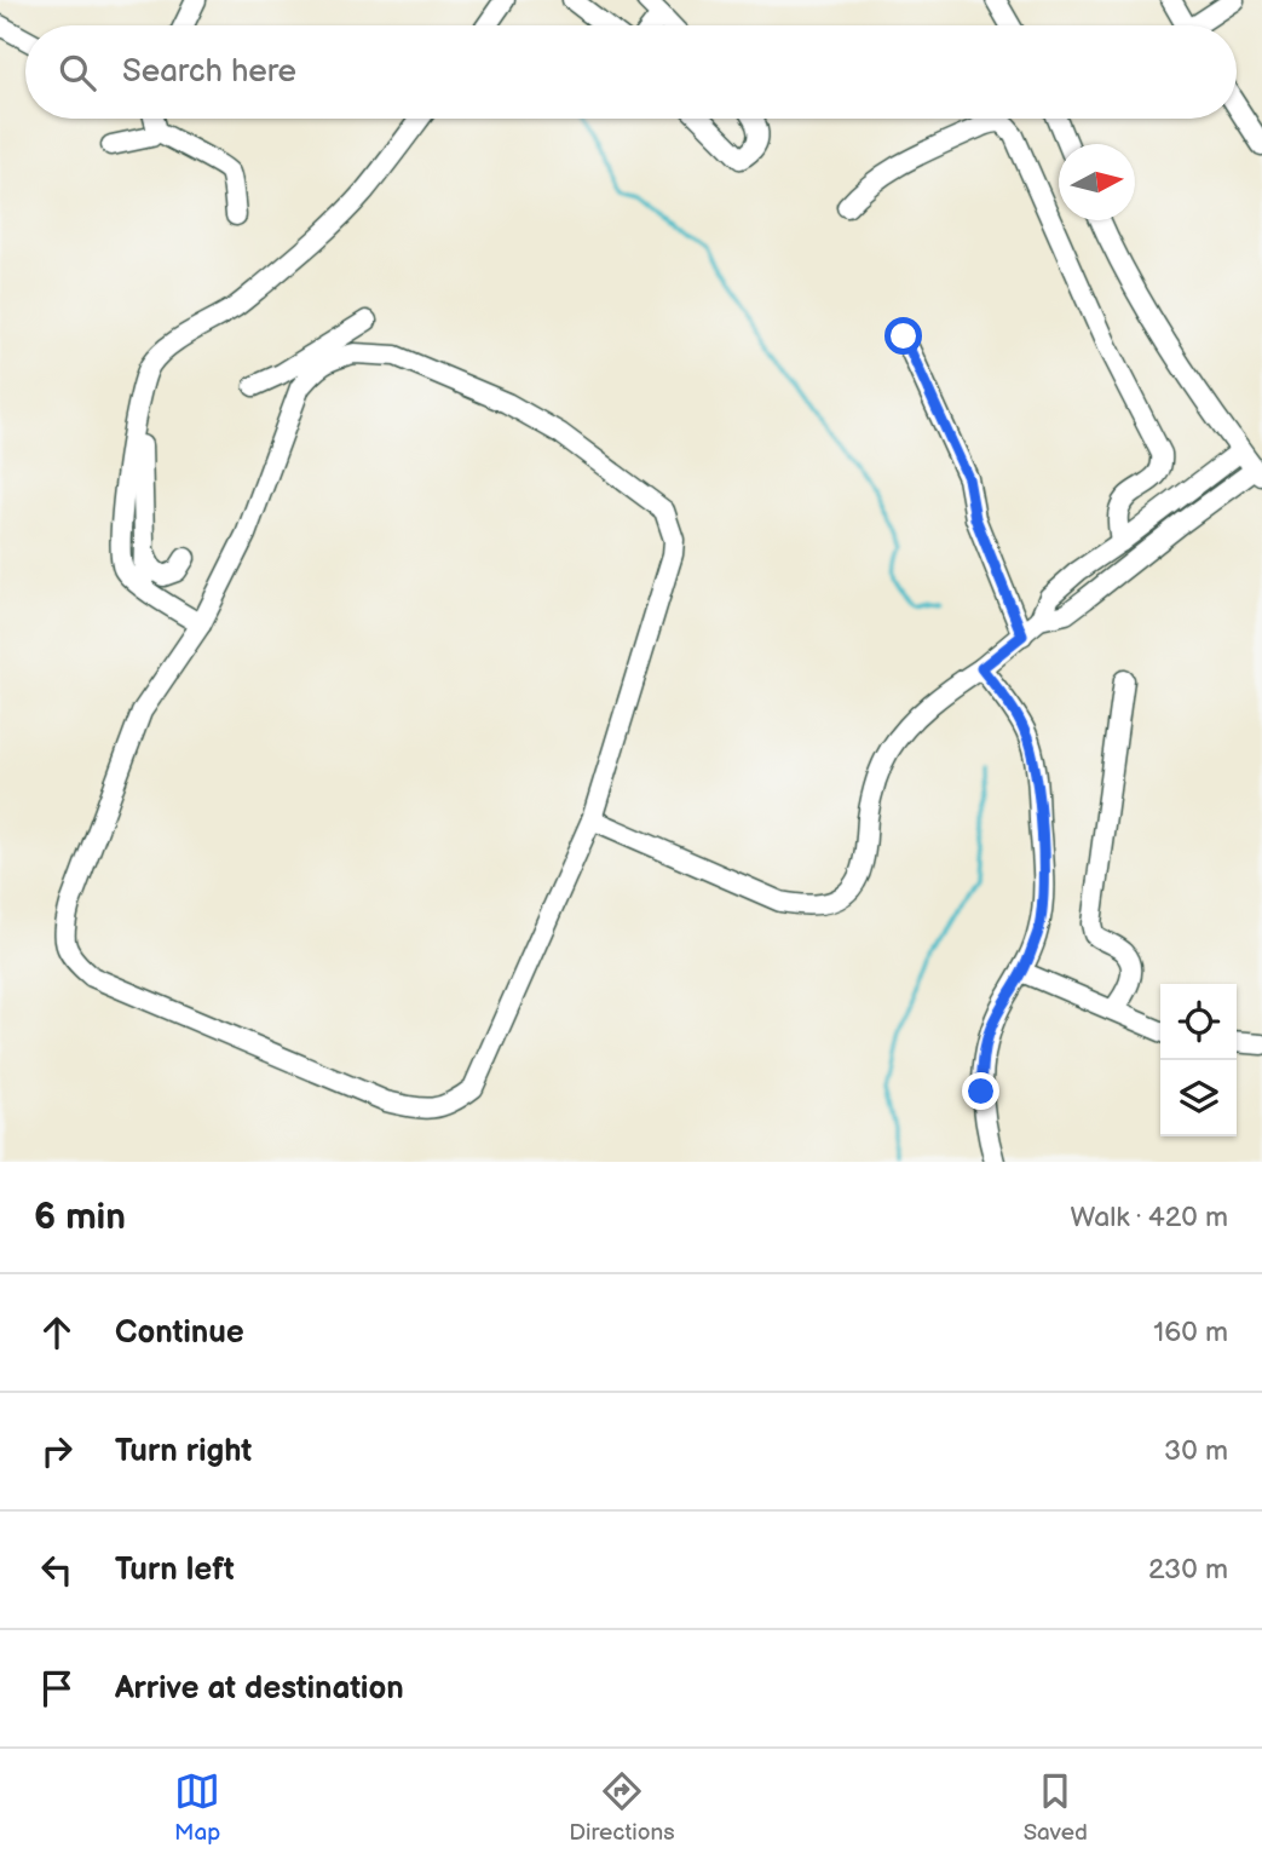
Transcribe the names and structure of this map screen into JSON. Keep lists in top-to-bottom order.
{
  "north": "right",
  "page": {
    "search": "Search here",
    "heading": ["6 min", "Walk · 420 m"],
    "list": [
      ["Continue", "160 m"],
      ["Turn right", "30 m"],
      ["Turn left", "230 m"],
      "Arrive at destination"
    ],
    "nav": ["Map", "Directions", "Saved"]
  }
}
